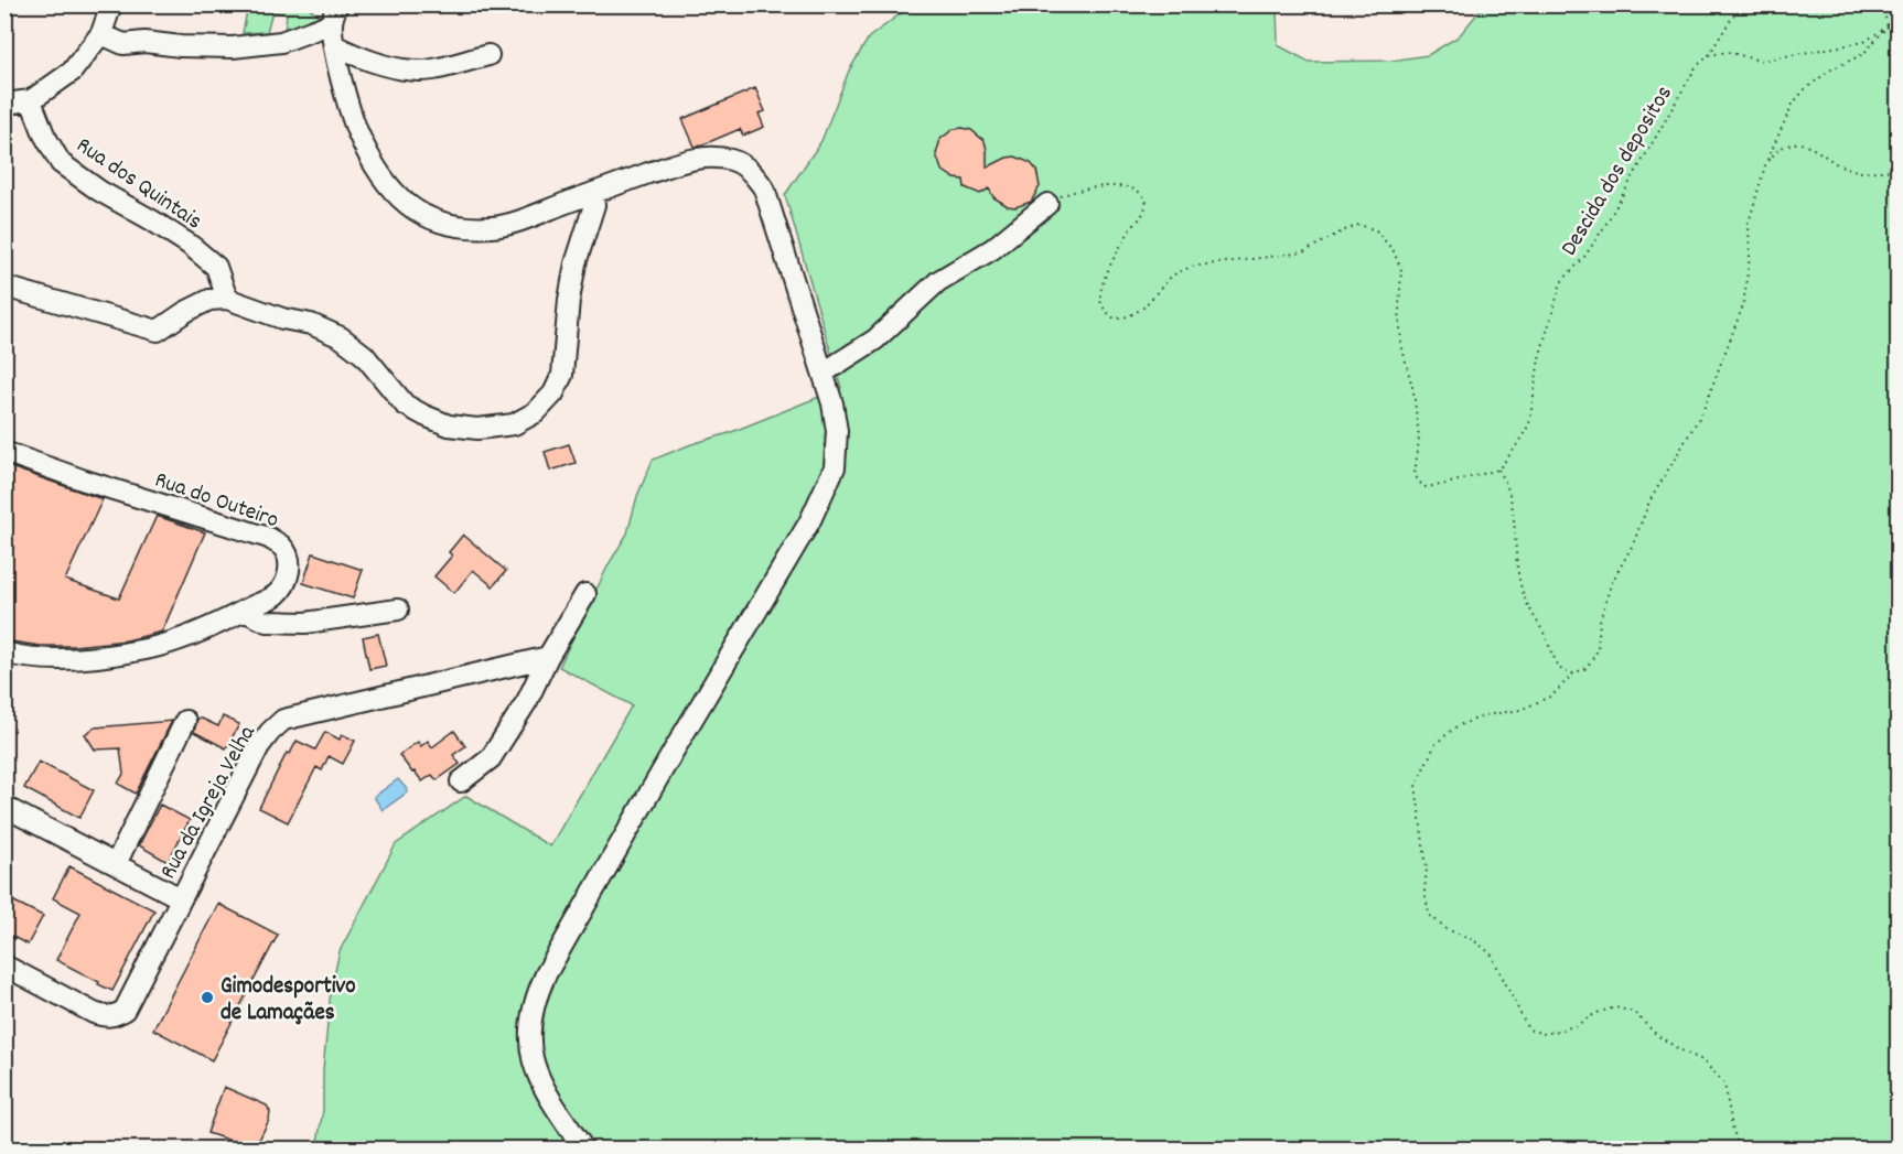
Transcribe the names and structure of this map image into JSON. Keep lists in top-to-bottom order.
{
  "streets": {
    "street": ["Rua dos Quintais", "Rua do Outeiro", "Rua da Igreja Velha"],
    "path": ["Descida dos depositos"]
  },
  "places": ["Gimodesportivo de Lamaçães"]
}
